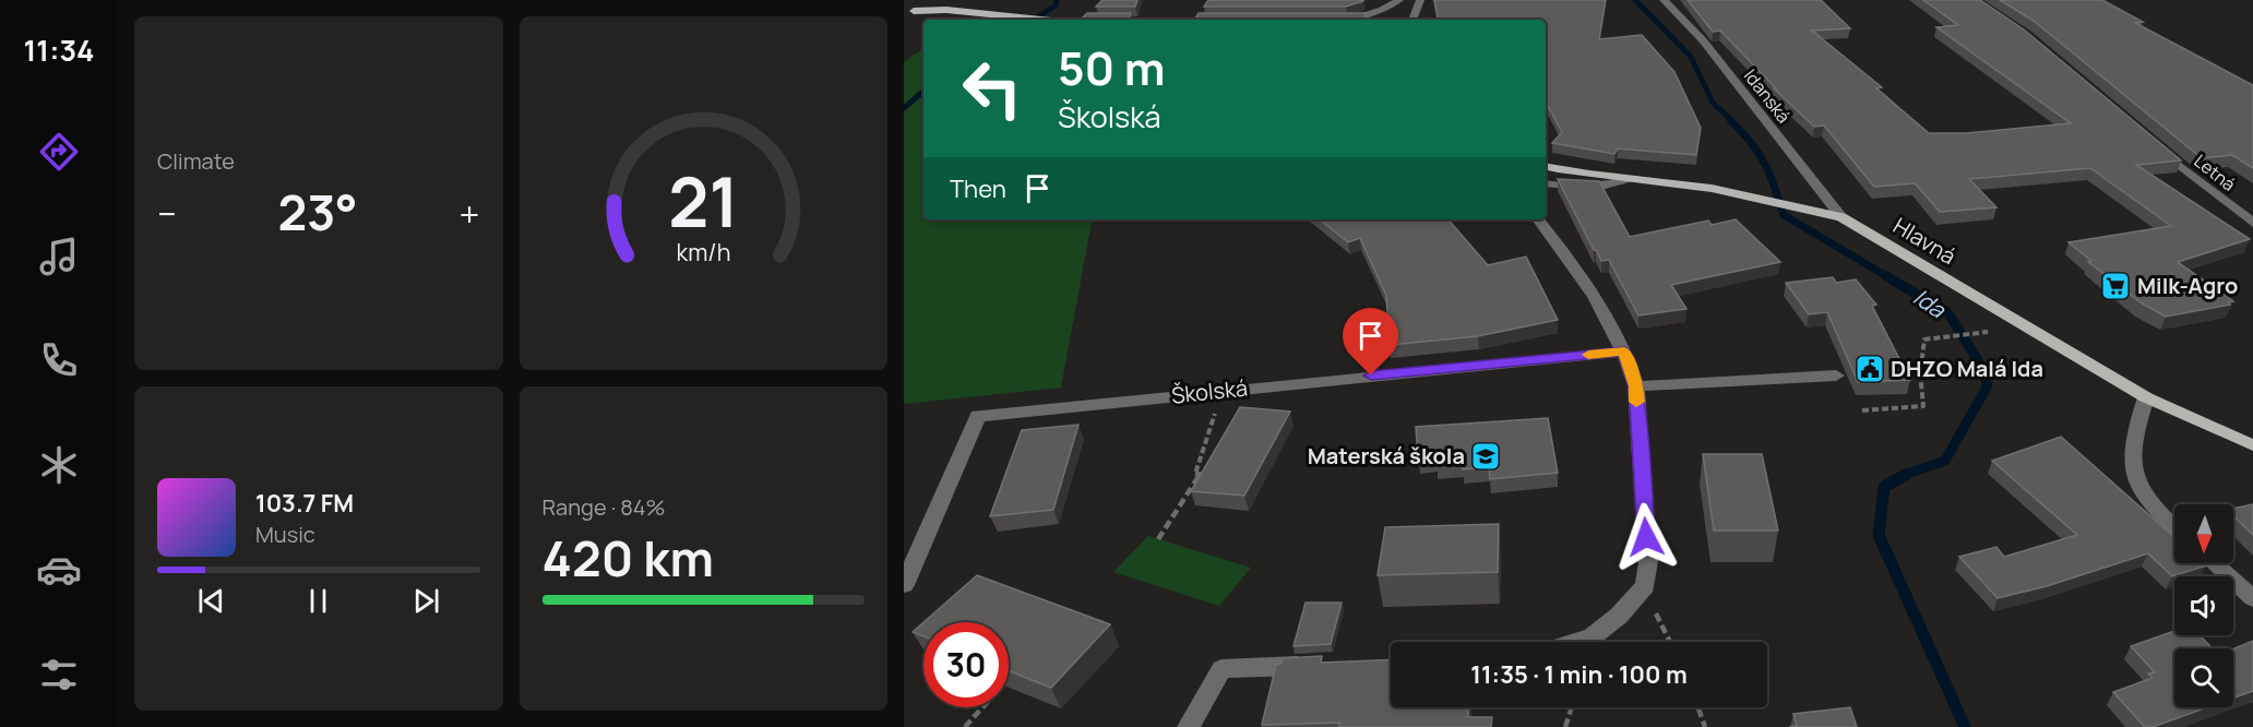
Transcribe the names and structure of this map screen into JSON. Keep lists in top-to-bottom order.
{
  "streets": {
    "main road": ["Hlavná"],
    "street": ["Idanská", "Letná", "Školská"]
  },
  "crossings": [
    ["Idanská", "Hlavná"]
  ],
  "water": ["Ida"],
  "places": {
    "supermarket": ["Milk-Agro"],
    "public building": ["DHZO Malá Ida"],
    "school or university": ["Materská škola"]
  },
  "north": "bottom",
  "page": {
    "tabs": "11:34",
    "tile": [
      "Climate",
      ["Range · 84%", "420 km"]
    ],
    "turn": ["50 m", "Školská"],
    "then": "Then",
    "heat": ["−", "23°", "+"],
    "song": ["103.7 FM", "Music"],
    "limit": "30",
    "trip": "11:35 · 1 min · 100 m",
    "gauge": ["21", "km/h"]
  }
}
